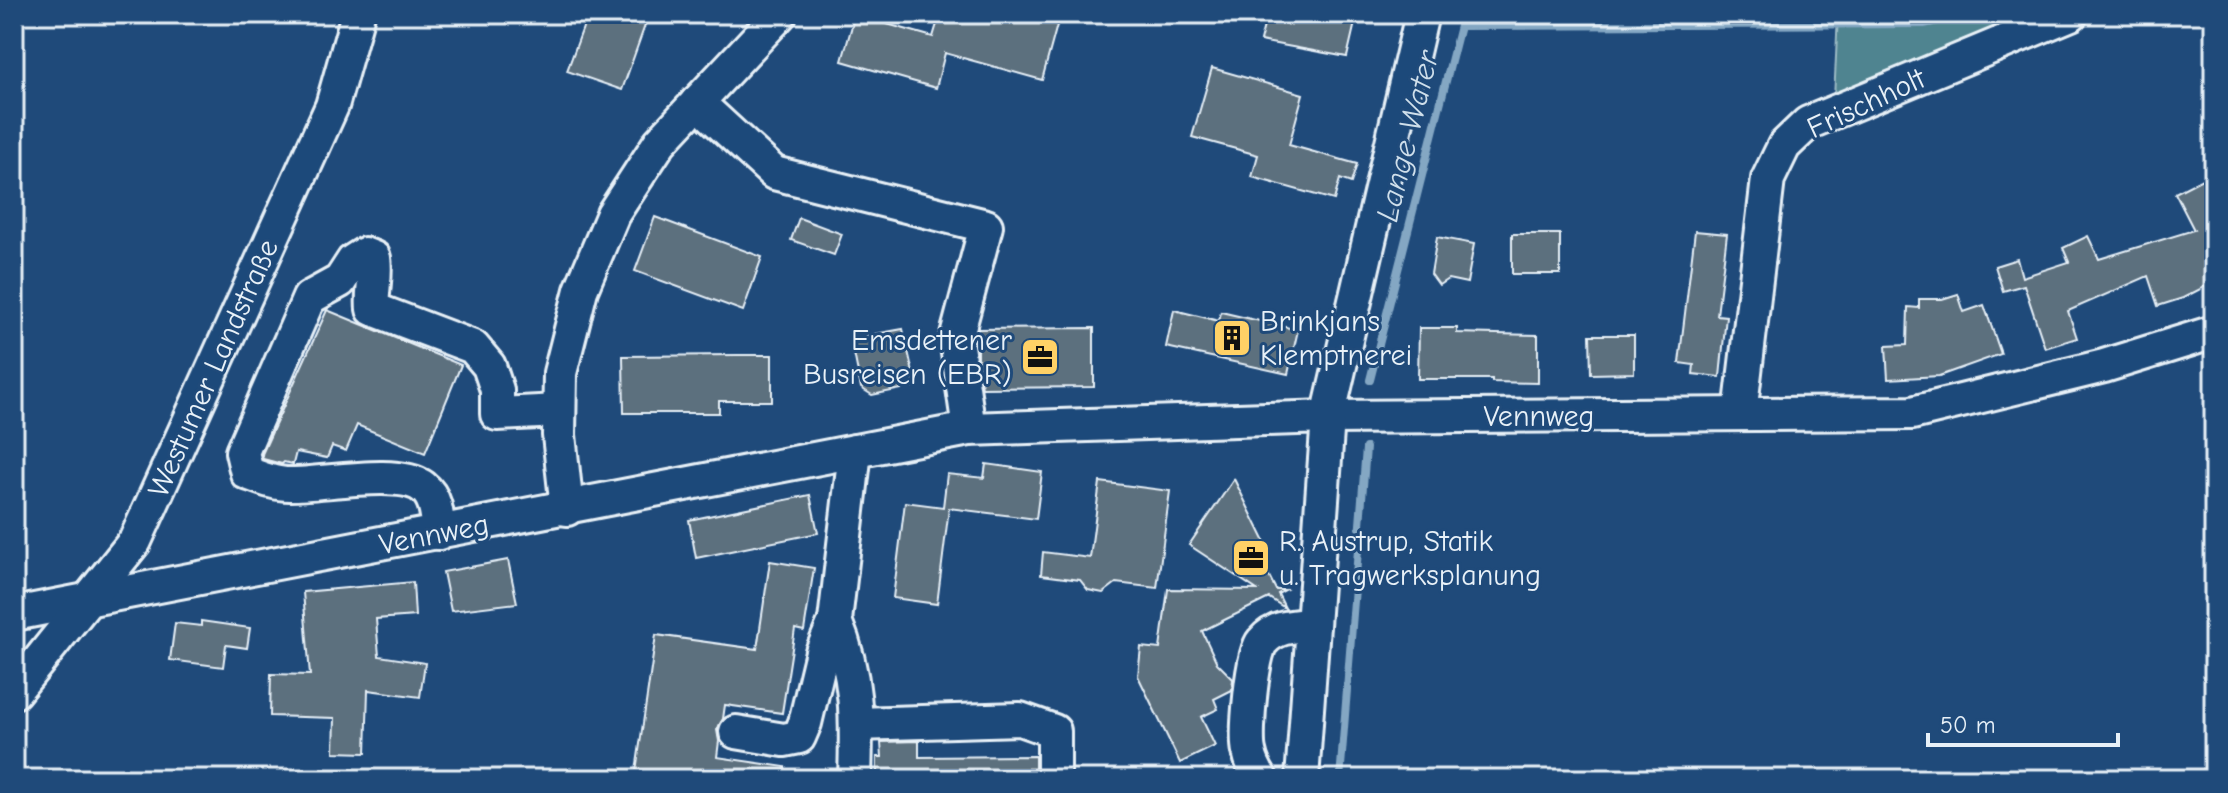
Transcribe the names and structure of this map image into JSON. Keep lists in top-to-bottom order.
{
  "streets": {
    "street": ["Frischholt", "Westumer Landstraße", "Vennweg"]
  },
  "crossings": [
    ["Frischholt", "Vennweg"],
    ["Westumer Landstraße", "Vennweg"]
  ],
  "water": ["Lange Water"],
  "places": {
    "building": ["Brinkjans Klemptnerei"],
    "office": ["Emsdettener Busreisen (EBR)", "R. Austrup, Statik u. Tragwerksplanung"]
  },
  "scale_bar": "50 m"
}
